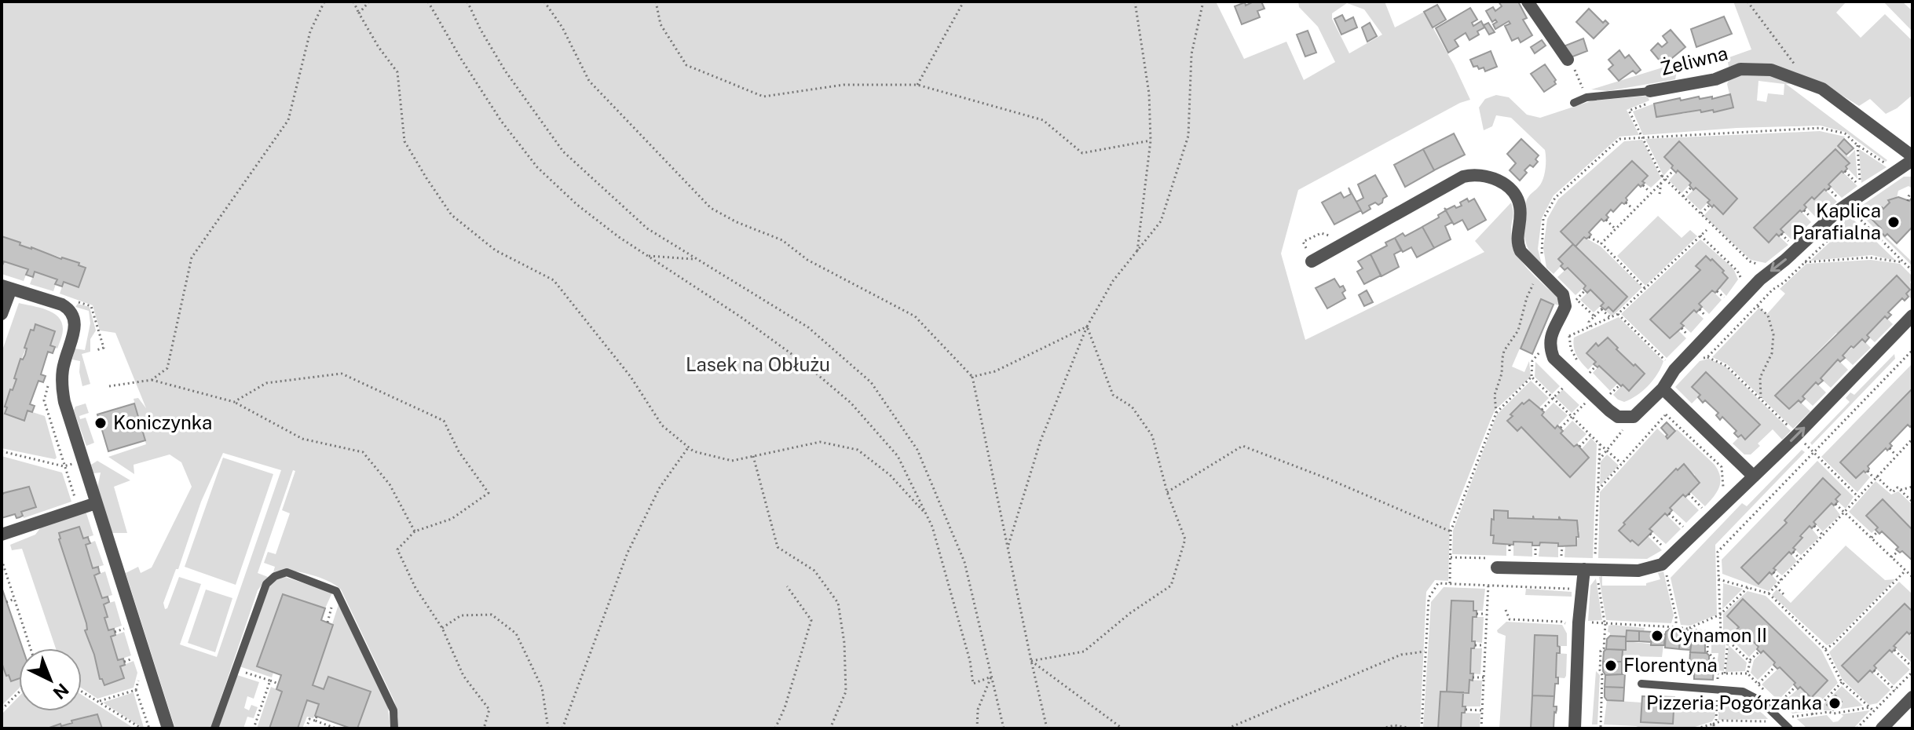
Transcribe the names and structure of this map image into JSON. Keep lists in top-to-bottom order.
{
  "streets": {
    "street": ["Żeliwna"]
  },
  "parks": ["Lasek na Obłużu"],
  "places": [
    "Kaplica Parafialna",
    "Koniczynka",
    "Cynamon II",
    "Florentyna",
    "Pizzeria Pogórzanka"
  ],
  "north": "bottom right"
}
